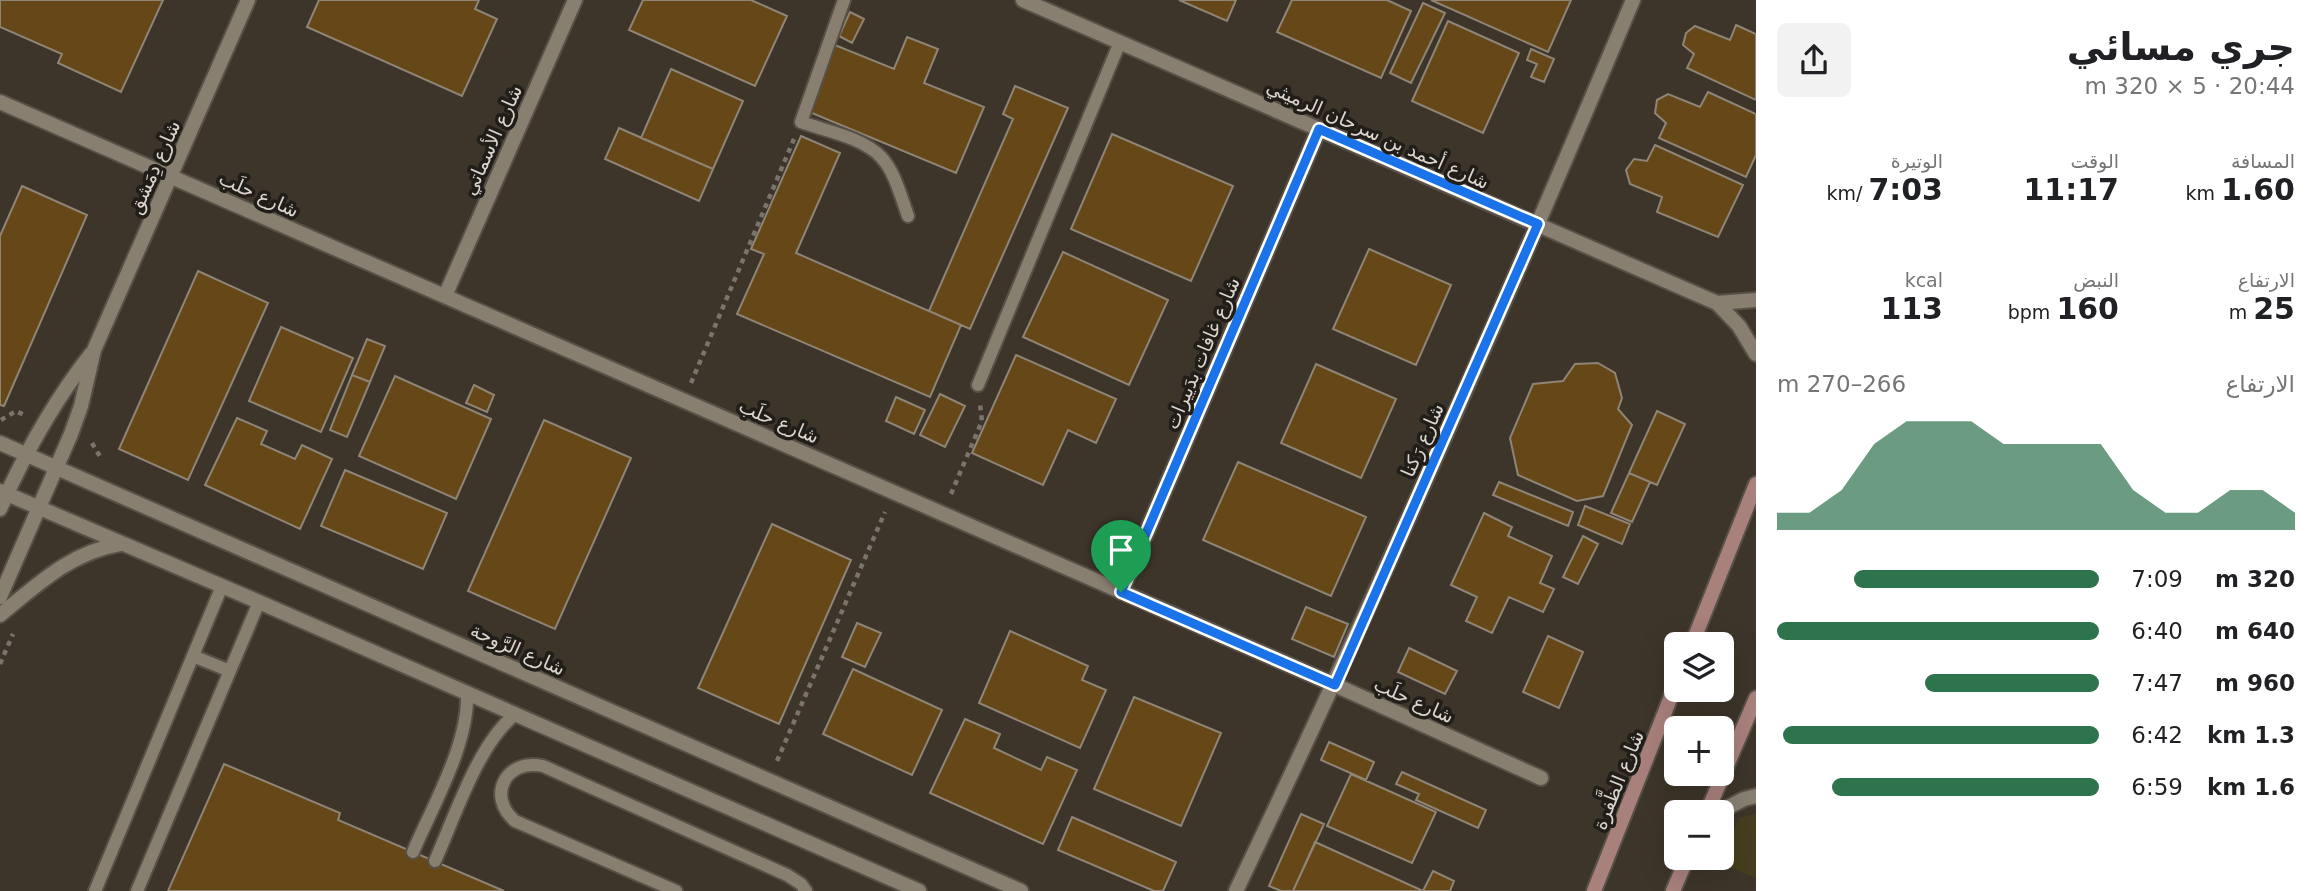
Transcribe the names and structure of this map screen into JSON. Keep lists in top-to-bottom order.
{
  "streets": {
    "main road": ["شارع الظَّفرة"],
    "street": [
      "شارع أحمد بن سرحان الرميثي",
      "شارع الأسماتي",
      "شارع دِمَشق",
      "شارع حلَب",
      "شارع غافات بدَييرات",
      "شارع رَكنا",
      "شارع الرَّوحة"
    ]
  },
  "crossings": [
    ["شارع أحمد بن سرحان الرميثي", "شارع غافات بدَييرات"],
    ["شارع أحمد بن سرحان الرميثي", "شارع رَكنا"],
    ["شارع الأسماتي", "شارع حلَب"],
    ["شارع دِمَشق", "شارع حلَب"],
    ["شارع دِمَشق", "شارع الرَّوحة"],
    ["شارع حلَب", "شارع غافات بدَييرات"],
    ["شارع حلَب", "شارع رَكنا"]
  ],
  "page": {
    "heading": ["جري مسائي", "20:44 · 5 × 320 m"],
    "stats": [
      ["المسافة", "1.60 km"],
      ["الوقت", "11:17"],
      ["الوتيرة", "7:03 /km"],
      ["الارتفاع", "25 m"],
      ["النبض", "160 bpm"],
      ["kcal", "113"]
    ],
    "chart": ["الارتفاع", "266–270 m"],
    "list": [
      {
        "name": "320 m",
        "note": "7:09"
      },
      {
        "name": "640 m",
        "note": "6:40"
      },
      {
        "name": "960 m",
        "note": "7:47"
      },
      {
        "name": "1.3 km",
        "note": "6:42"
      },
      {
        "name": "1.6 km",
        "note": "6:59"
      }
    ],
    "map_buttons": ["+", "−"]
  }
}
